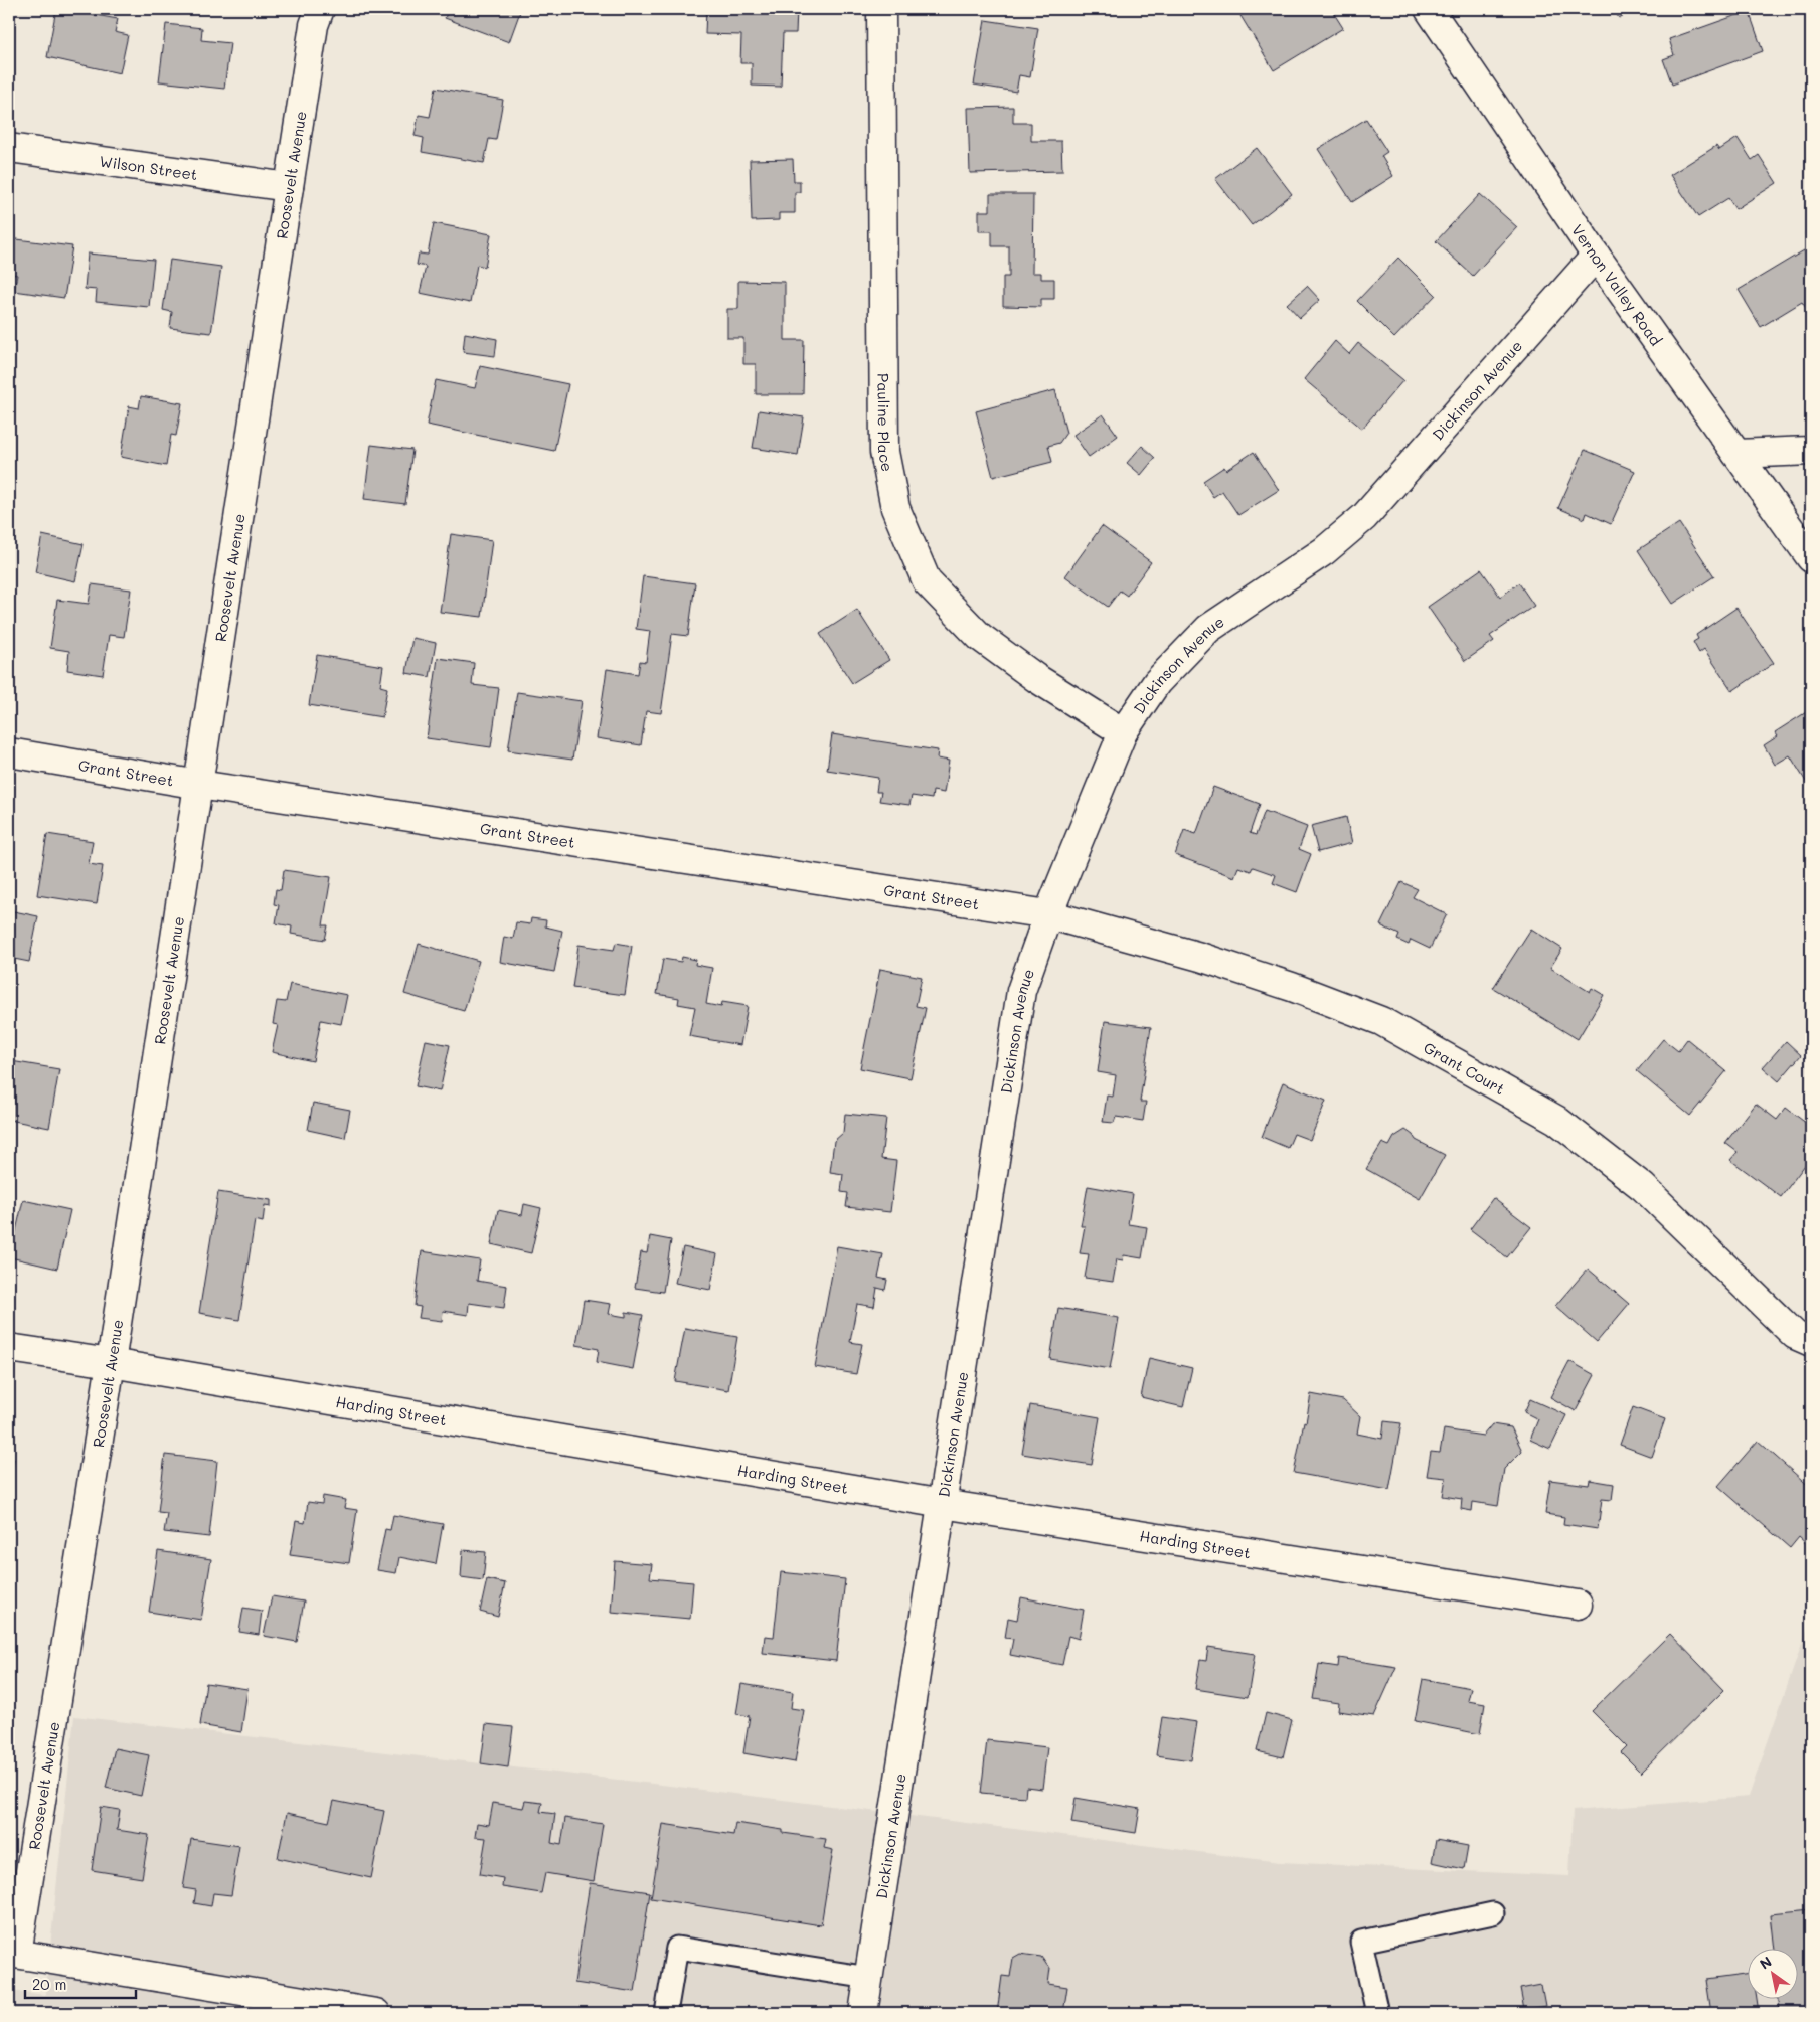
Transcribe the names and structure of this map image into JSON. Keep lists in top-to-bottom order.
{
  "streets": {
    "street": [
      "Wilson Street",
      "Roosevelt Avenue",
      "Vernon Valley Road",
      "Dickinson Avenue",
      "Pauline Place",
      "Grant Street",
      "Grant Court",
      "Harding Street"
    ]
  },
  "crossings": [
    ["Wilson Street", "Roosevelt Avenue"],
    ["Roosevelt Avenue", "Grant Street"],
    ["Roosevelt Avenue", "Harding Street"],
    ["Vernon Valley Road", "Dickinson Avenue"],
    ["Dickinson Avenue", "Pauline Place"],
    ["Dickinson Avenue", "Grant Street"],
    ["Dickinson Avenue", "Grant Court"],
    ["Dickinson Avenue", "Harding Street"],
    ["Grant Street", "Grant Court"]
  ],
  "scale_bar": "20 m",
  "north": "top left"
}
